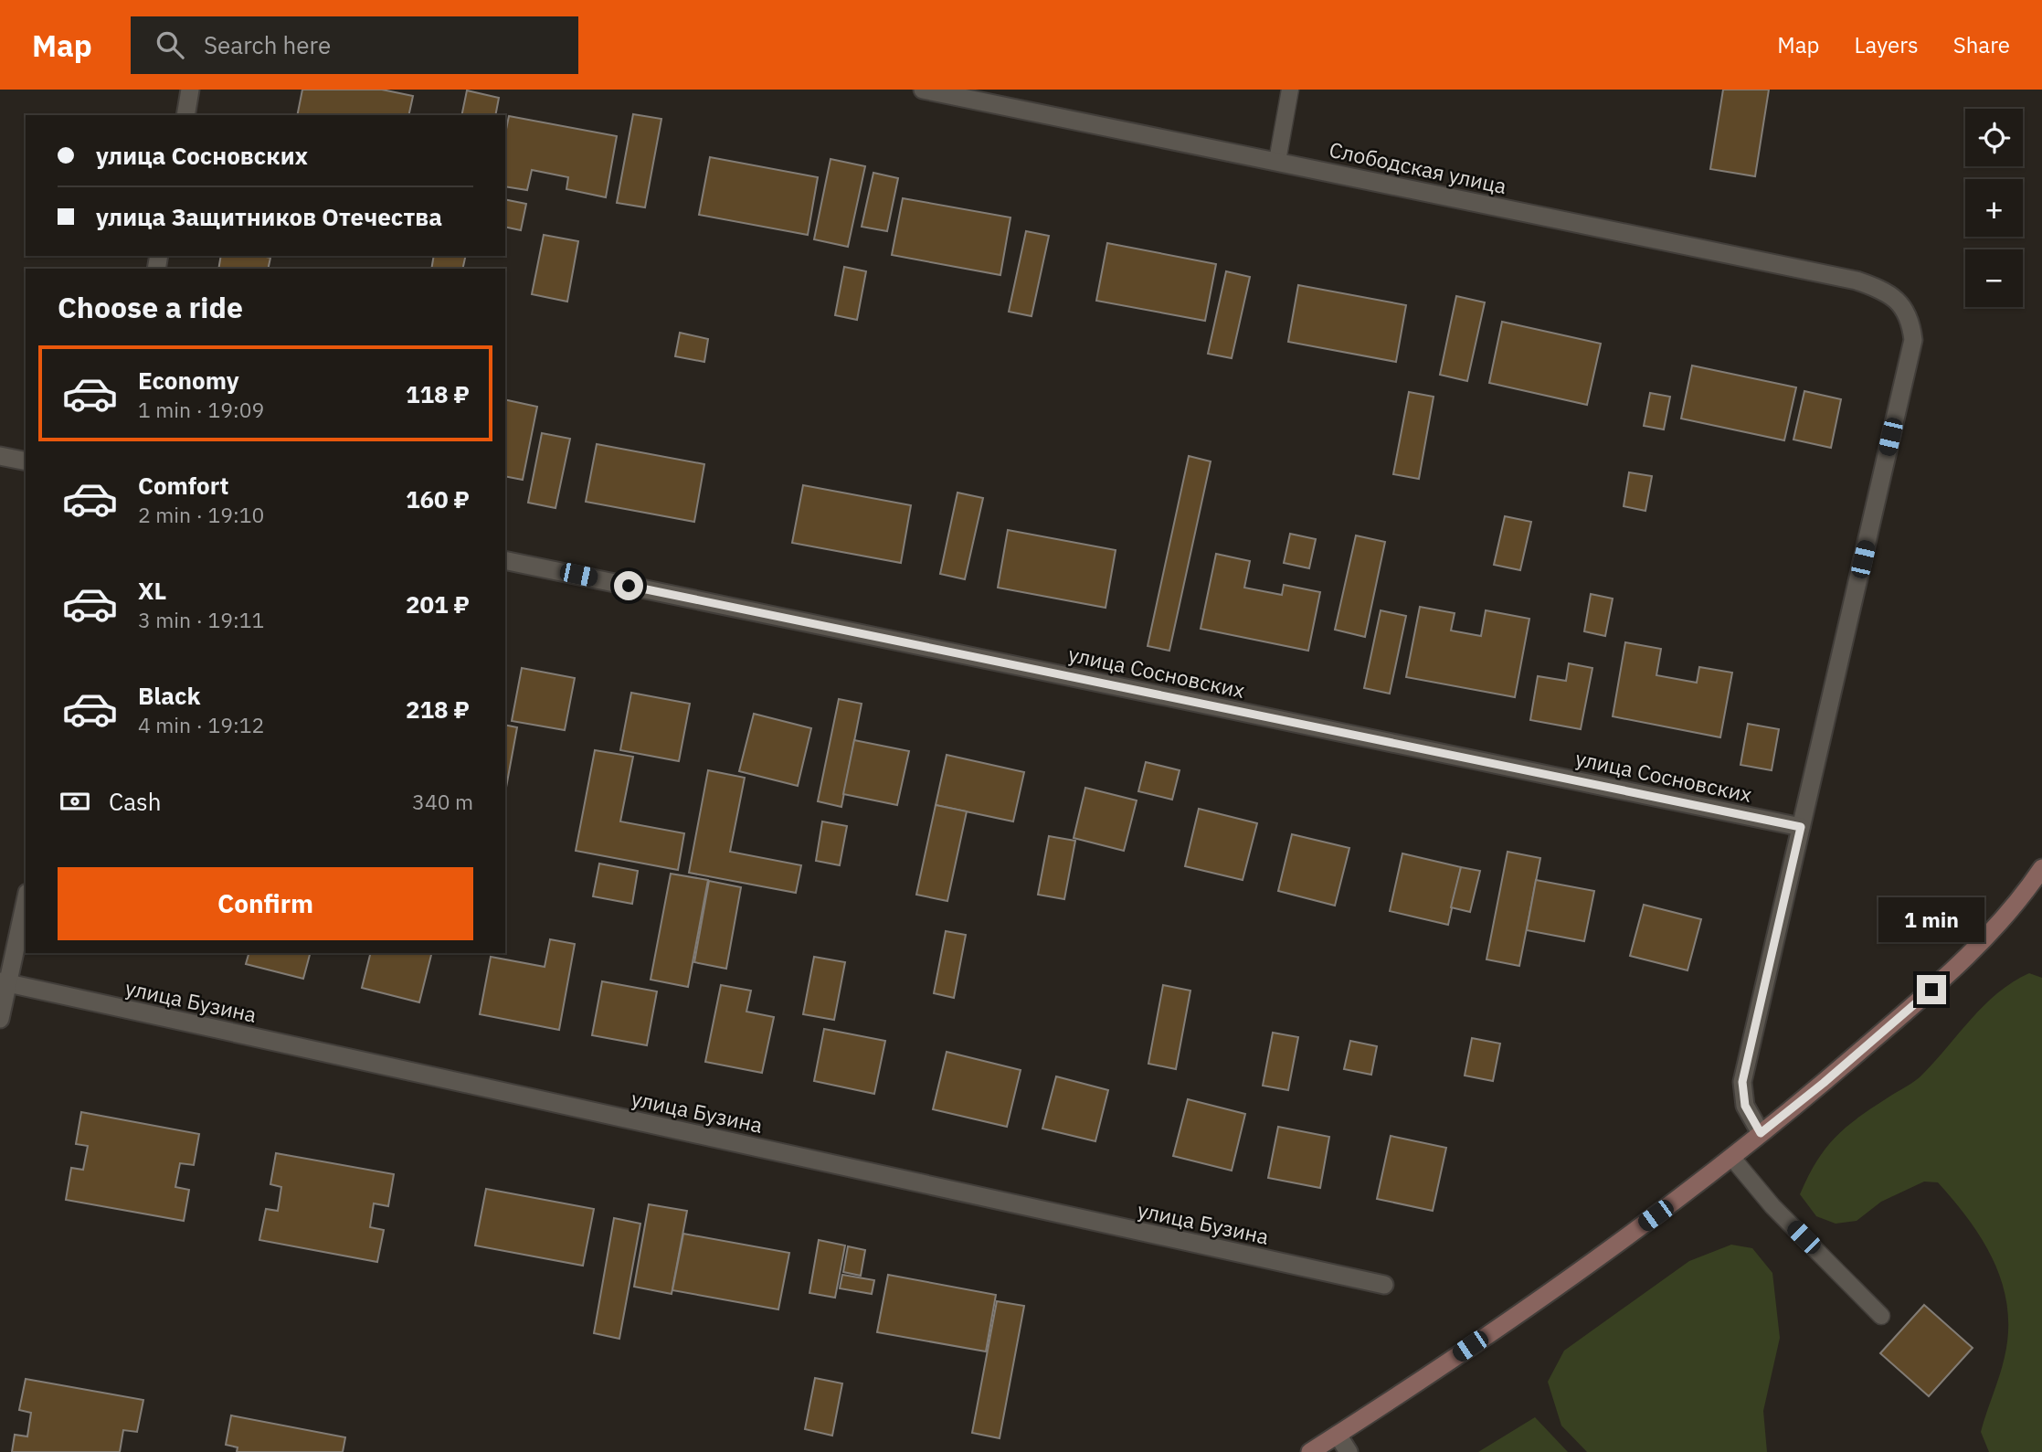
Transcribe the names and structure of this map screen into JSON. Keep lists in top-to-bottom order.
{
  "streets": {
    "street": ["Слободская улица", "улица Сосновских", "улица Бузина"]
  },
  "crossings": [
    ["Слободская улица", "улица Сосновских"]
  ],
  "page": {
    "header": "Map",
    "search": "Search here",
    "nav": ["Map", "Layers", "Share"],
    "map_buttons": ["+", "−"],
    "banner": ["улица Сосновских", "улица Защитников Отечества"],
    "heading": "Choose a ride",
    "list": [
      {
        "name": "Economy",
        "note": "1 min · 19:09",
        "value": "118 ₽"
      },
      {
        "name": "Comfort",
        "note": "2 min · 19:10",
        "value": "160 ₽"
      },
      {
        "name": "XL",
        "note": "3 min · 19:11",
        "value": "201 ₽"
      },
      {
        "name": "Black",
        "note": "4 min · 19:12",
        "value": "218 ₽"
      }
    ],
    "pay": ["Cash", "340 m"],
    "buttons": "Confirm",
    "bubble": "1 min"
  }
}
